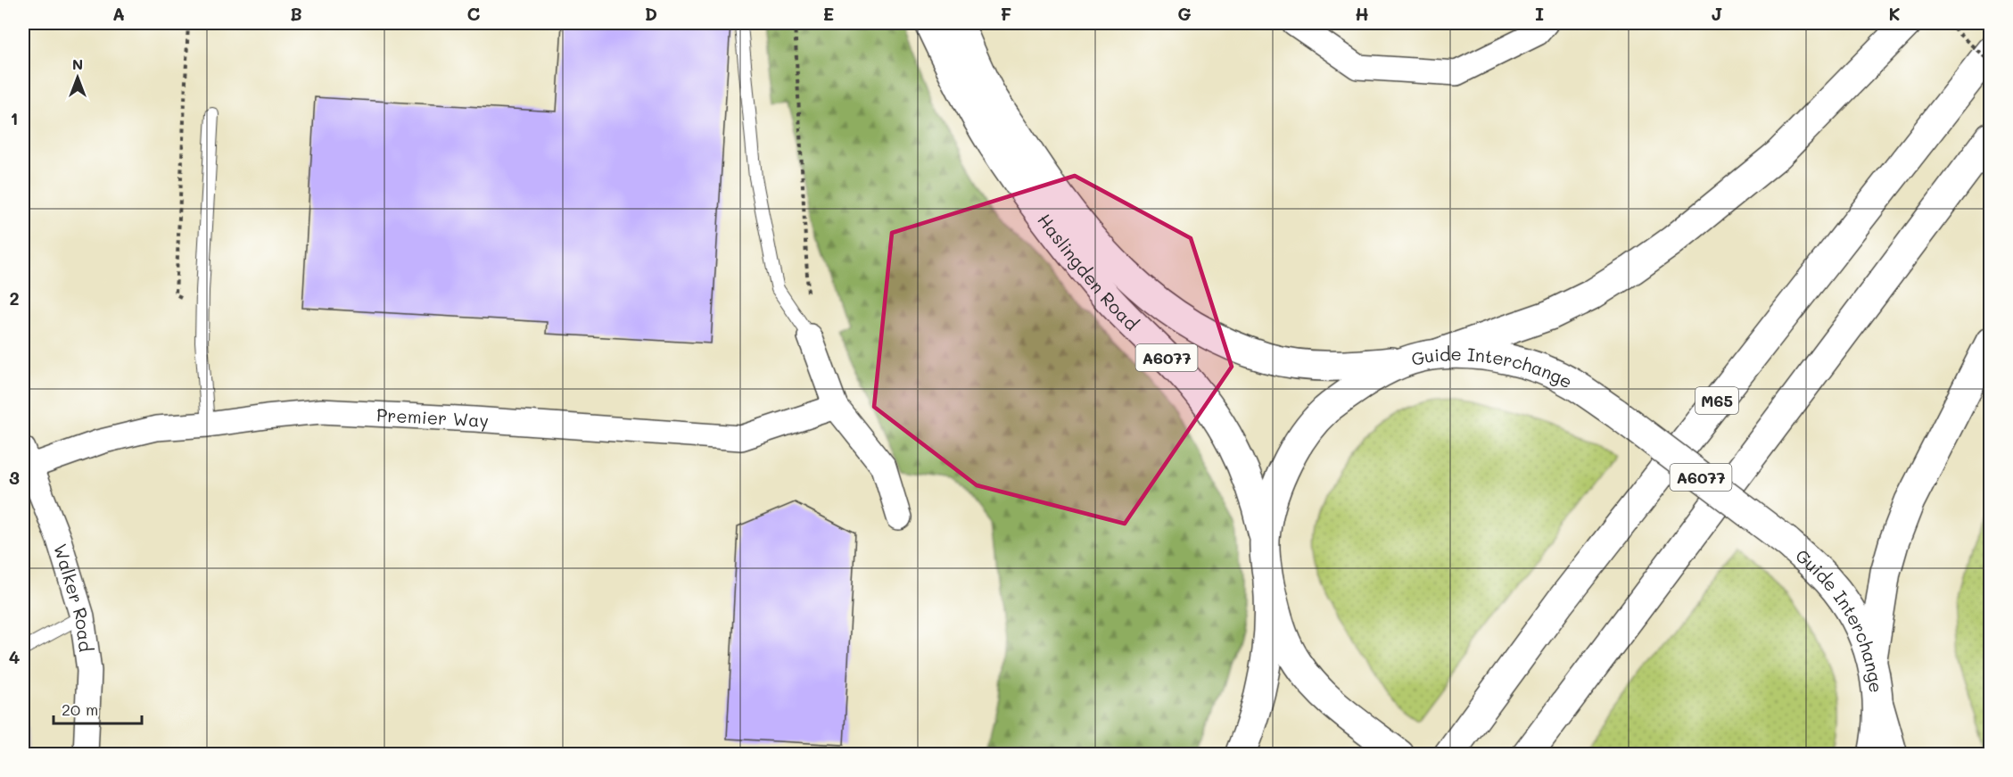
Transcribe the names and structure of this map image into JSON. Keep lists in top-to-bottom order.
{
  "streets": {
    "main road": [
      "Haslingden Road",
      "A6077",
      "Guide Interchange",
      "M65"
    ],
    "street": ["Premier Way", "Walker Road"]
  },
  "crossings": [
    ["Haslingden Road", "Guide Interchange"],
    ["Premier Way", "Walker Road"]
  ],
  "scale_bar": "20 m",
  "north": "top",
  "grid": {
    "columns": [
      "A",
      "B",
      "C",
      "D",
      "E",
      "F",
      "G",
      "H",
      "I",
      "J",
      "K"
    ],
    "rows": [
      "1",
      "2",
      "3",
      "4"
    ]
  }
}
